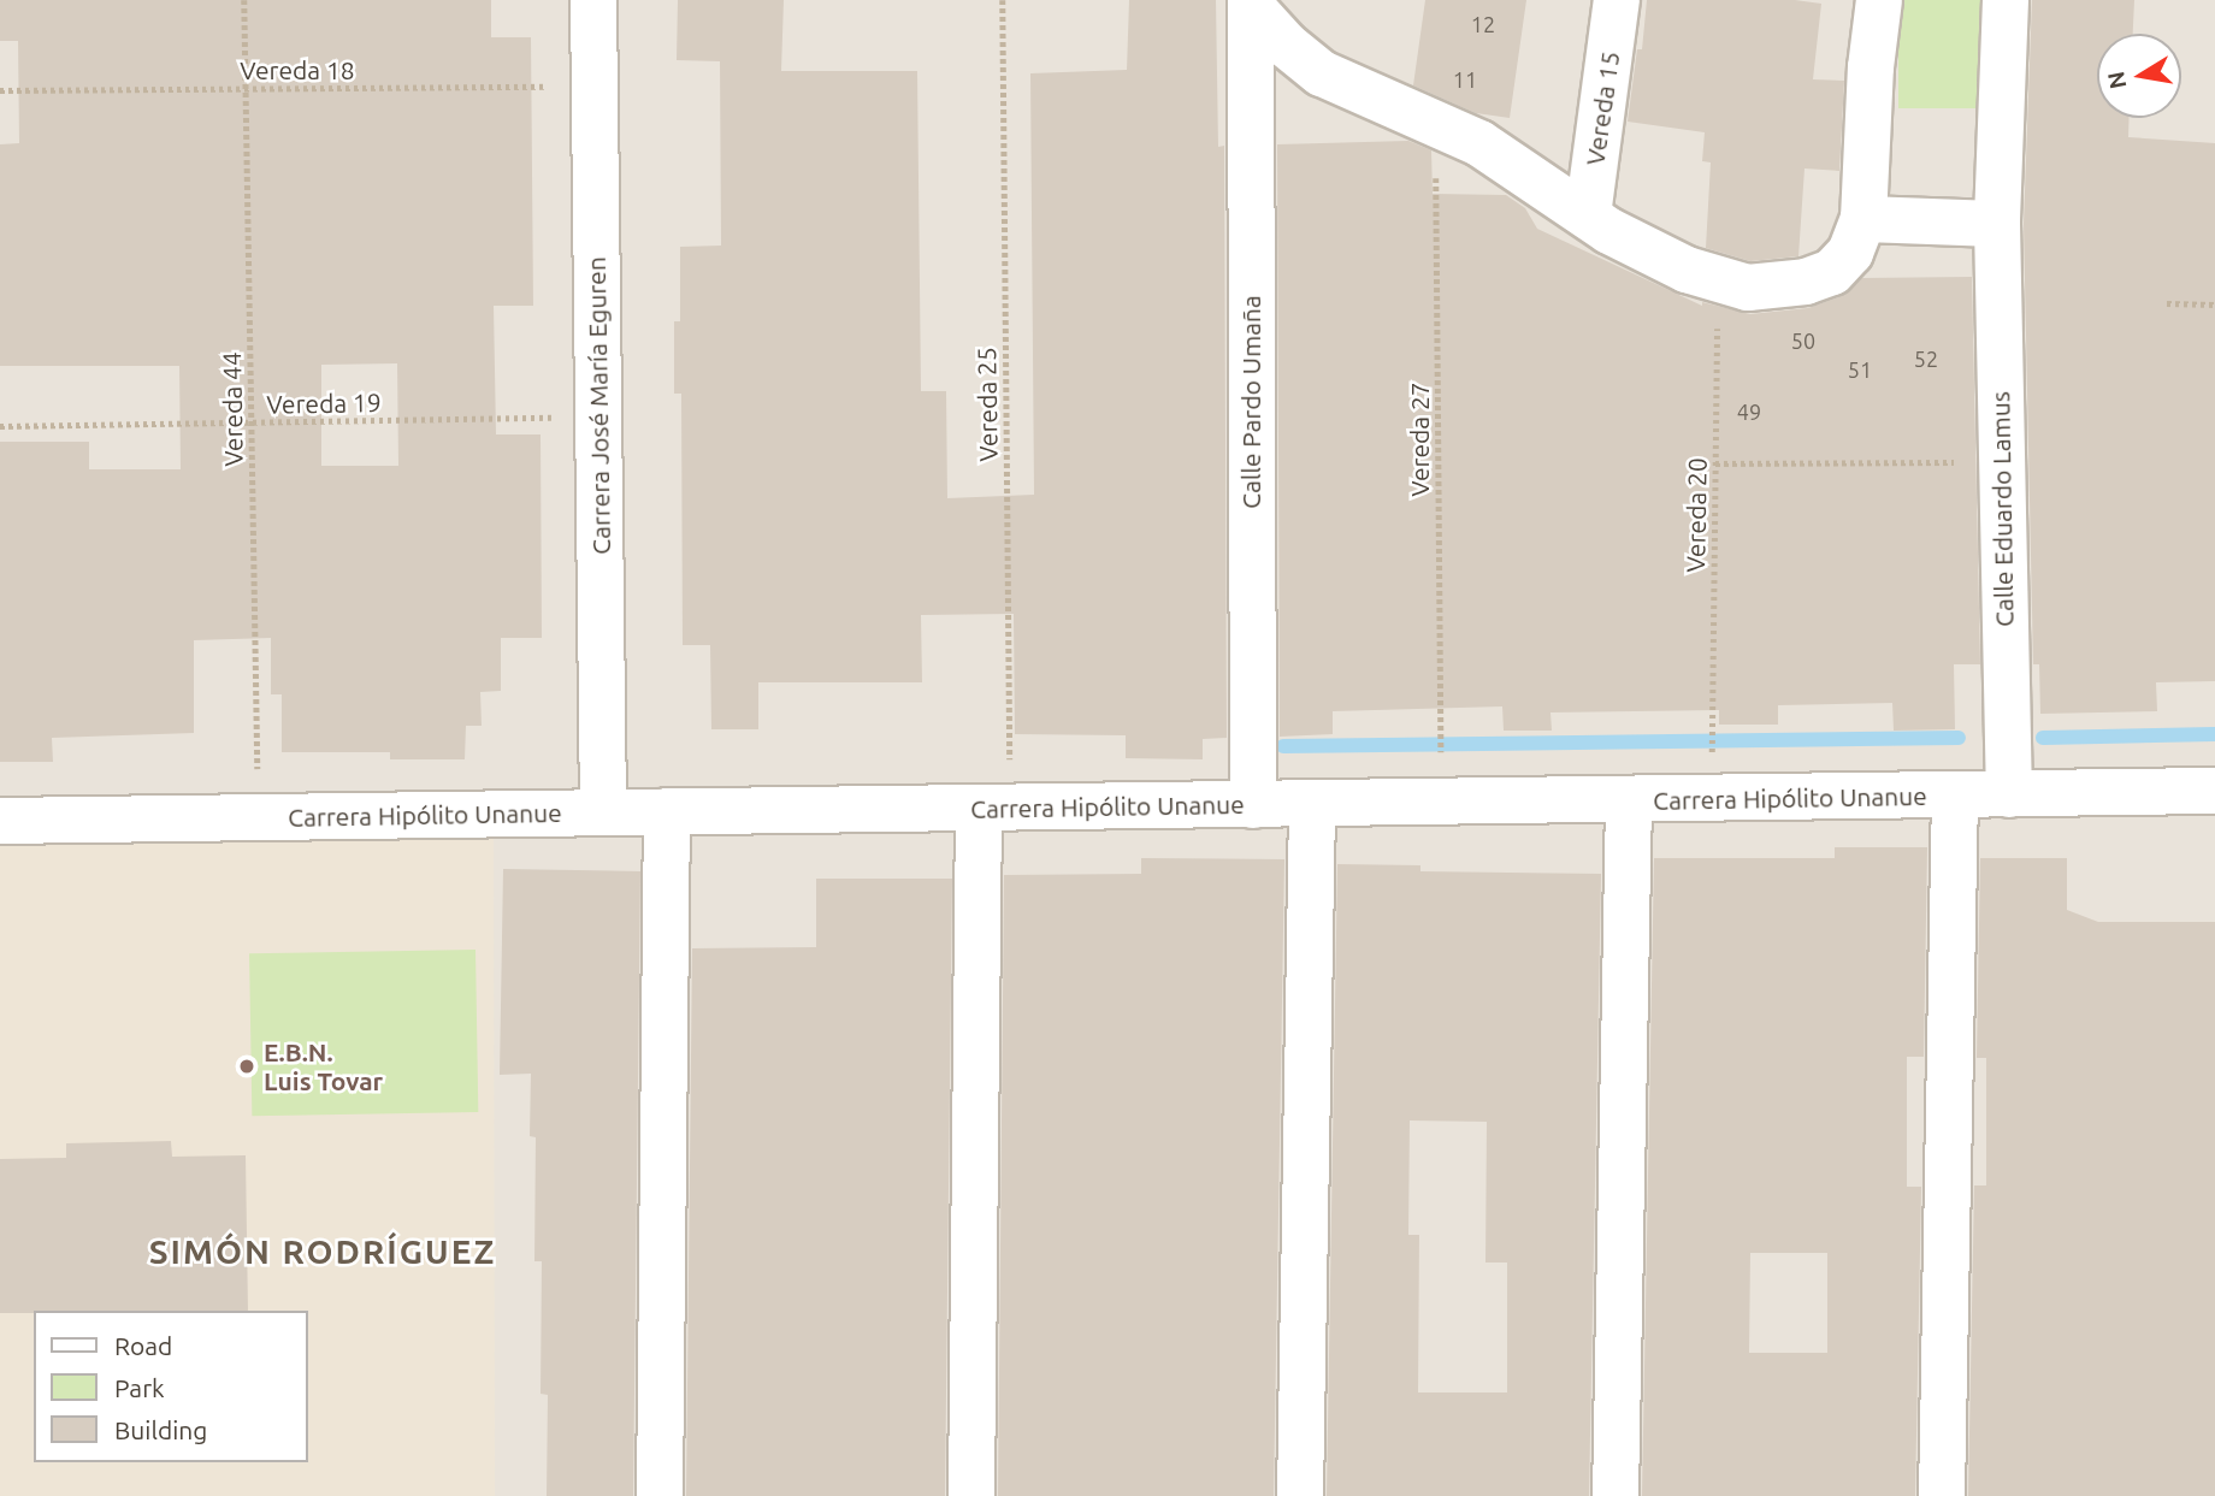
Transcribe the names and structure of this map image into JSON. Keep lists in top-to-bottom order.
{
  "streets": {
    "street": [
      "Vereda 15",
      "Calle Pardo Umaña",
      "Carrera José María Eguren",
      "Calle Eduardo Lamus",
      "Carrera Hipólito Unanue"
    ],
    "path": [
      "Vereda 18",
      "Vereda 19",
      "Vereda 25",
      "Vereda 44",
      "Vereda 27",
      "Vereda 20"
    ]
  },
  "crossings": [
    ["Vereda 18", "Carrera José María Eguren"],
    ["Vereda 18", "Vereda 44"],
    ["Calle Pardo Umaña", "Carrera Hipólito Unanue"],
    ["Vereda 19", "Carrera José María Eguren"],
    ["Vereda 19", "Vereda 44"],
    ["Vereda 25", "Carrera Hipólito Unanue"],
    ["Carrera José María Eguren", "Carrera Hipólito Unanue"],
    ["Vereda 44", "Carrera Hipólito Unanue"],
    ["Calle Eduardo Lamus", "Carrera Hipólito Unanue"]
  ],
  "districts": ["SIMÓN RODRÍGUEZ"],
  "places": ["E.B.N. Luis Tovar"],
  "house_numbers": [
    "12",
    "11",
    "50",
    "52",
    "51",
    "49"
  ],
  "legend": ["Road", "Park", "Building"],
  "north": "left"
}
